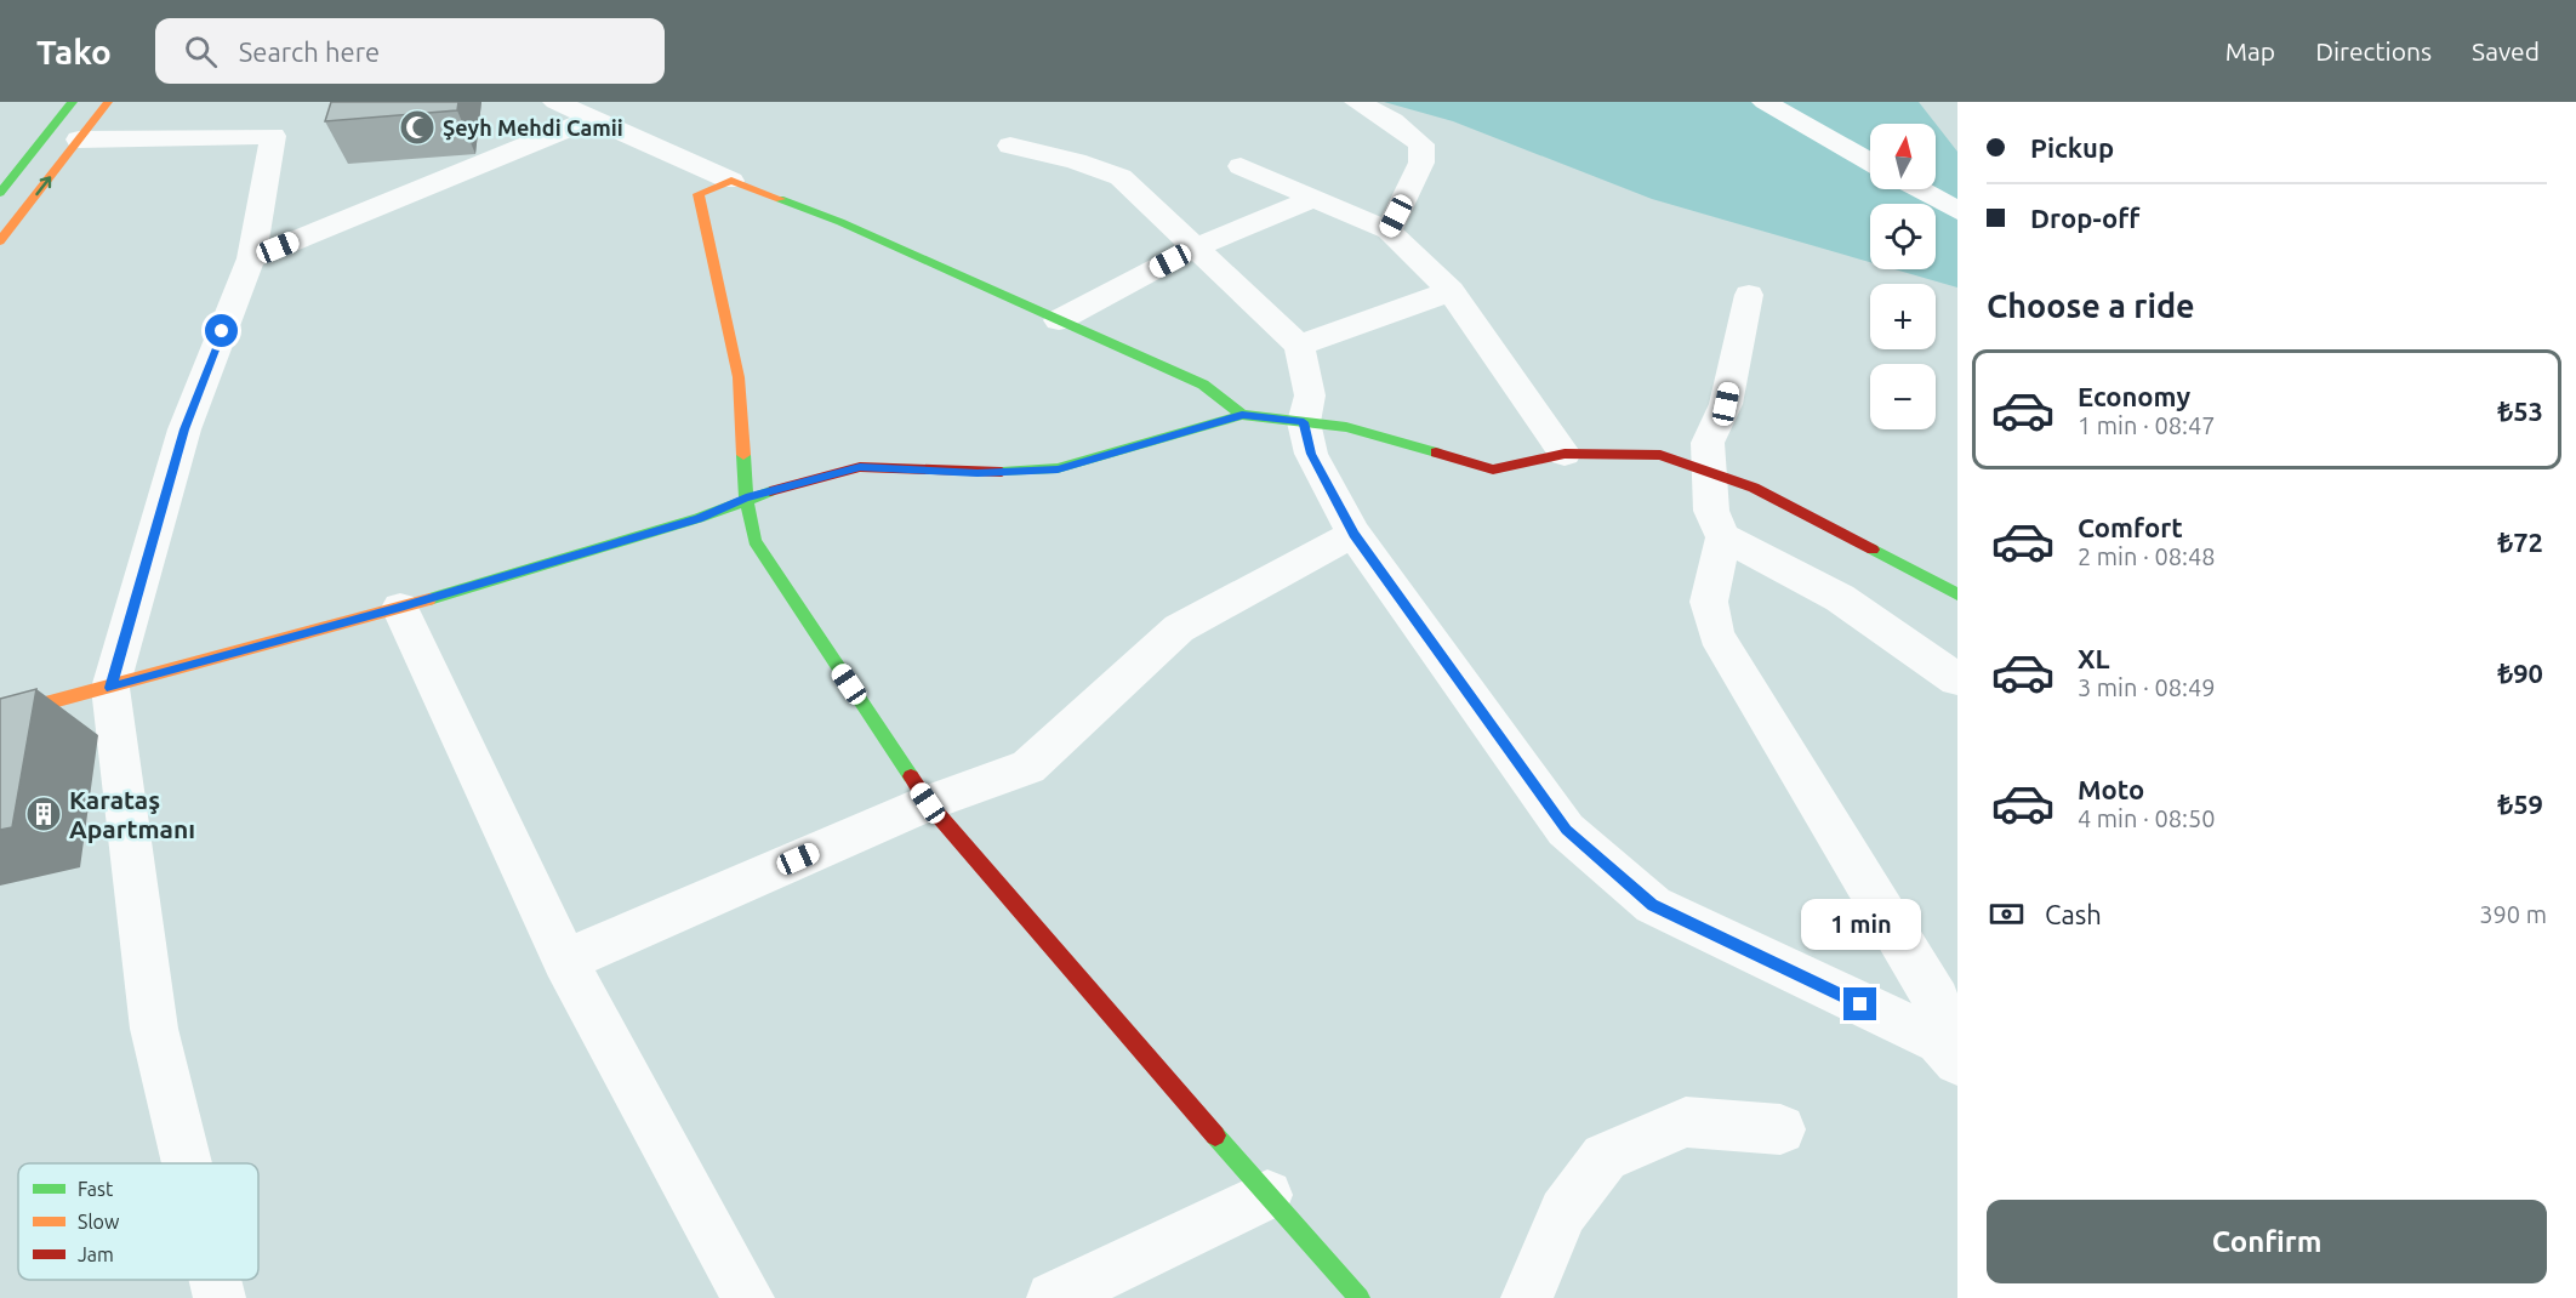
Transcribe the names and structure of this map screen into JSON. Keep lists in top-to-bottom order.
{
  "places": {
    "mosque": ["Şeyh Mehdi Camii"],
    "building": ["Karataş Apartmanı"]
  },
  "legend": ["Fast", "Slow", "Jam"],
  "north": "top",
  "page": {
    "header": "Tako",
    "search": "Search here",
    "nav": ["Map", "Directions", "Saved"],
    "banner": ["Pickup", "Drop-off"],
    "map_buttons": ["+", "−"],
    "heading": "Choose a ride",
    "list": [
      {
        "name": "Economy",
        "note": "1 min · 08:47",
        "value": "₺53"
      },
      {
        "name": "Comfort",
        "note": "2 min · 08:48",
        "value": "₺72"
      },
      {
        "name": "XL",
        "note": "3 min · 08:49",
        "value": "₺90"
      },
      {
        "name": "Moto",
        "note": "4 min · 08:50",
        "value": "₺59"
      }
    ],
    "pay": ["Cash", "390 m"],
    "bubble": "1 min",
    "buttons": "Confirm"
  }
}
